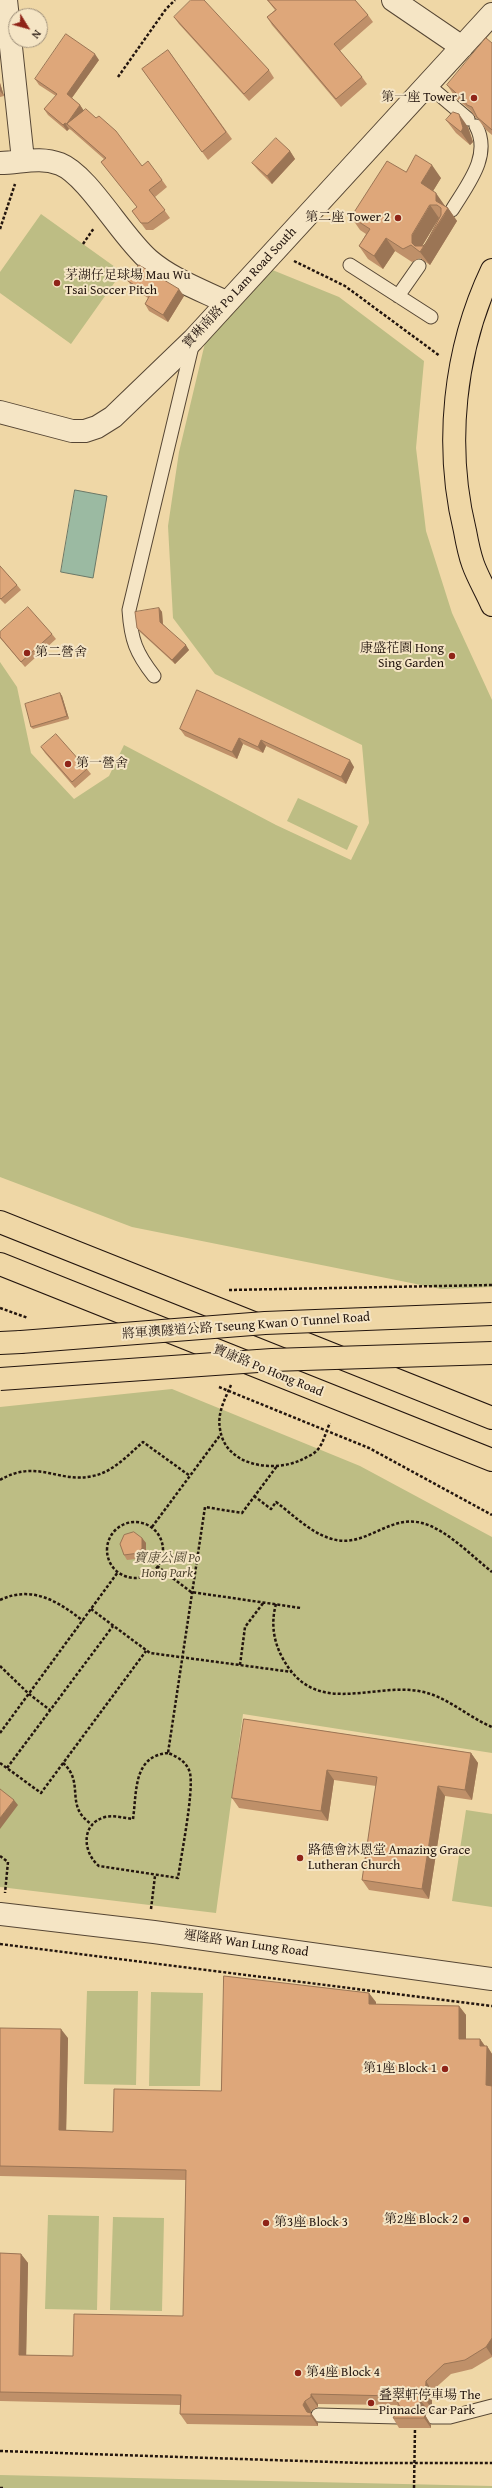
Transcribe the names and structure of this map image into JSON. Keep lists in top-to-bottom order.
{
  "streets": {
    "main road": ["將軍澳隧道公路 Tseung Kwan O Tunnel Road", "寶康路 Po Hong Road"],
    "street": ["寶琳南路 Po Lam Road South", "運隆路 Wan Lung Road"]
  },
  "parks": ["寶康公園 Po Hong Park"],
  "places": [
    "第一座 Tower 1",
    "第二座 Tower 2",
    "茅湖仔足球場 Mau Wu Tsai Soccer Pitch",
    "第二營舍",
    "康盛花園 Hong Sing Garden",
    "第一營舍",
    "路德會沐恩堂 Amazing Grace Lutheran Church",
    "第1座 Block 1",
    "第2座 Block 2",
    "第3座 Block 3",
    "第4座 Block 4",
    "叠翠軒停車場 The Pinnacle Car Park"
  ],
  "north": "bottom right"
}
